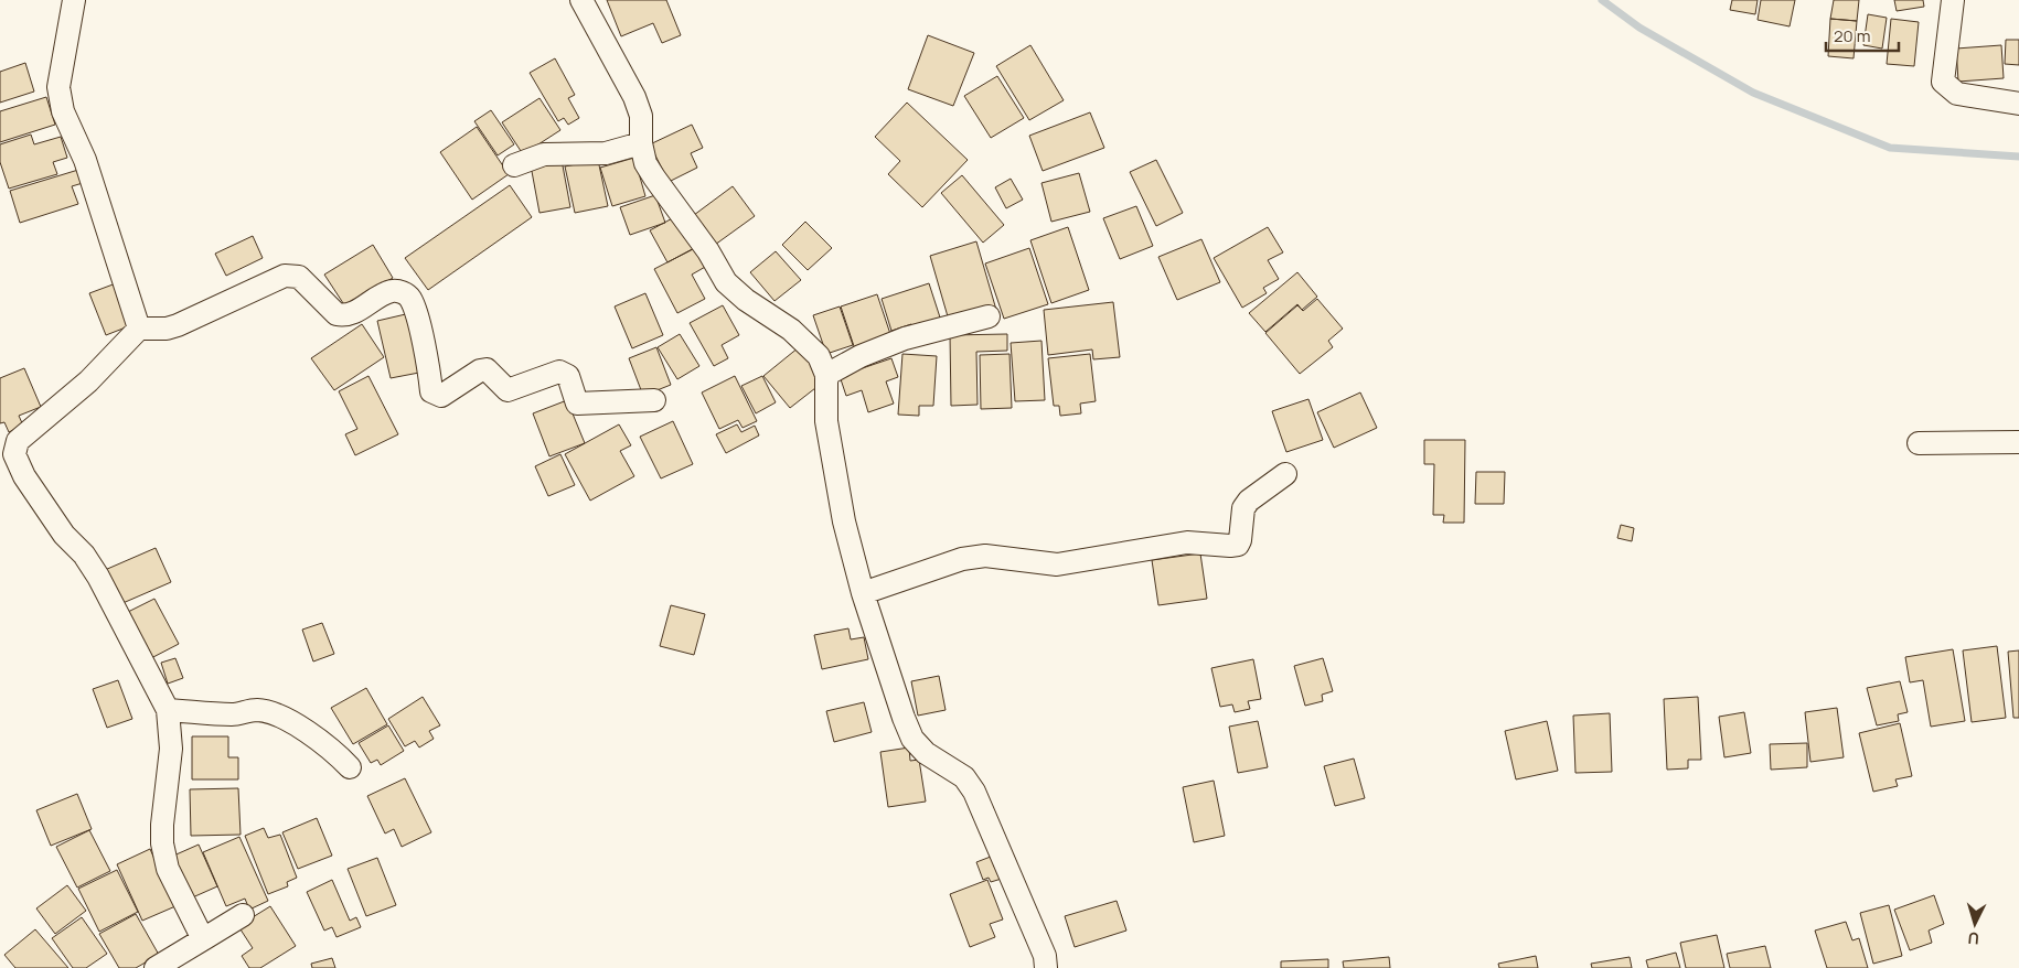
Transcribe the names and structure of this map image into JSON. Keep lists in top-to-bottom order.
{
  "scale_bar": "20 m",
  "north": "bottom"
}
